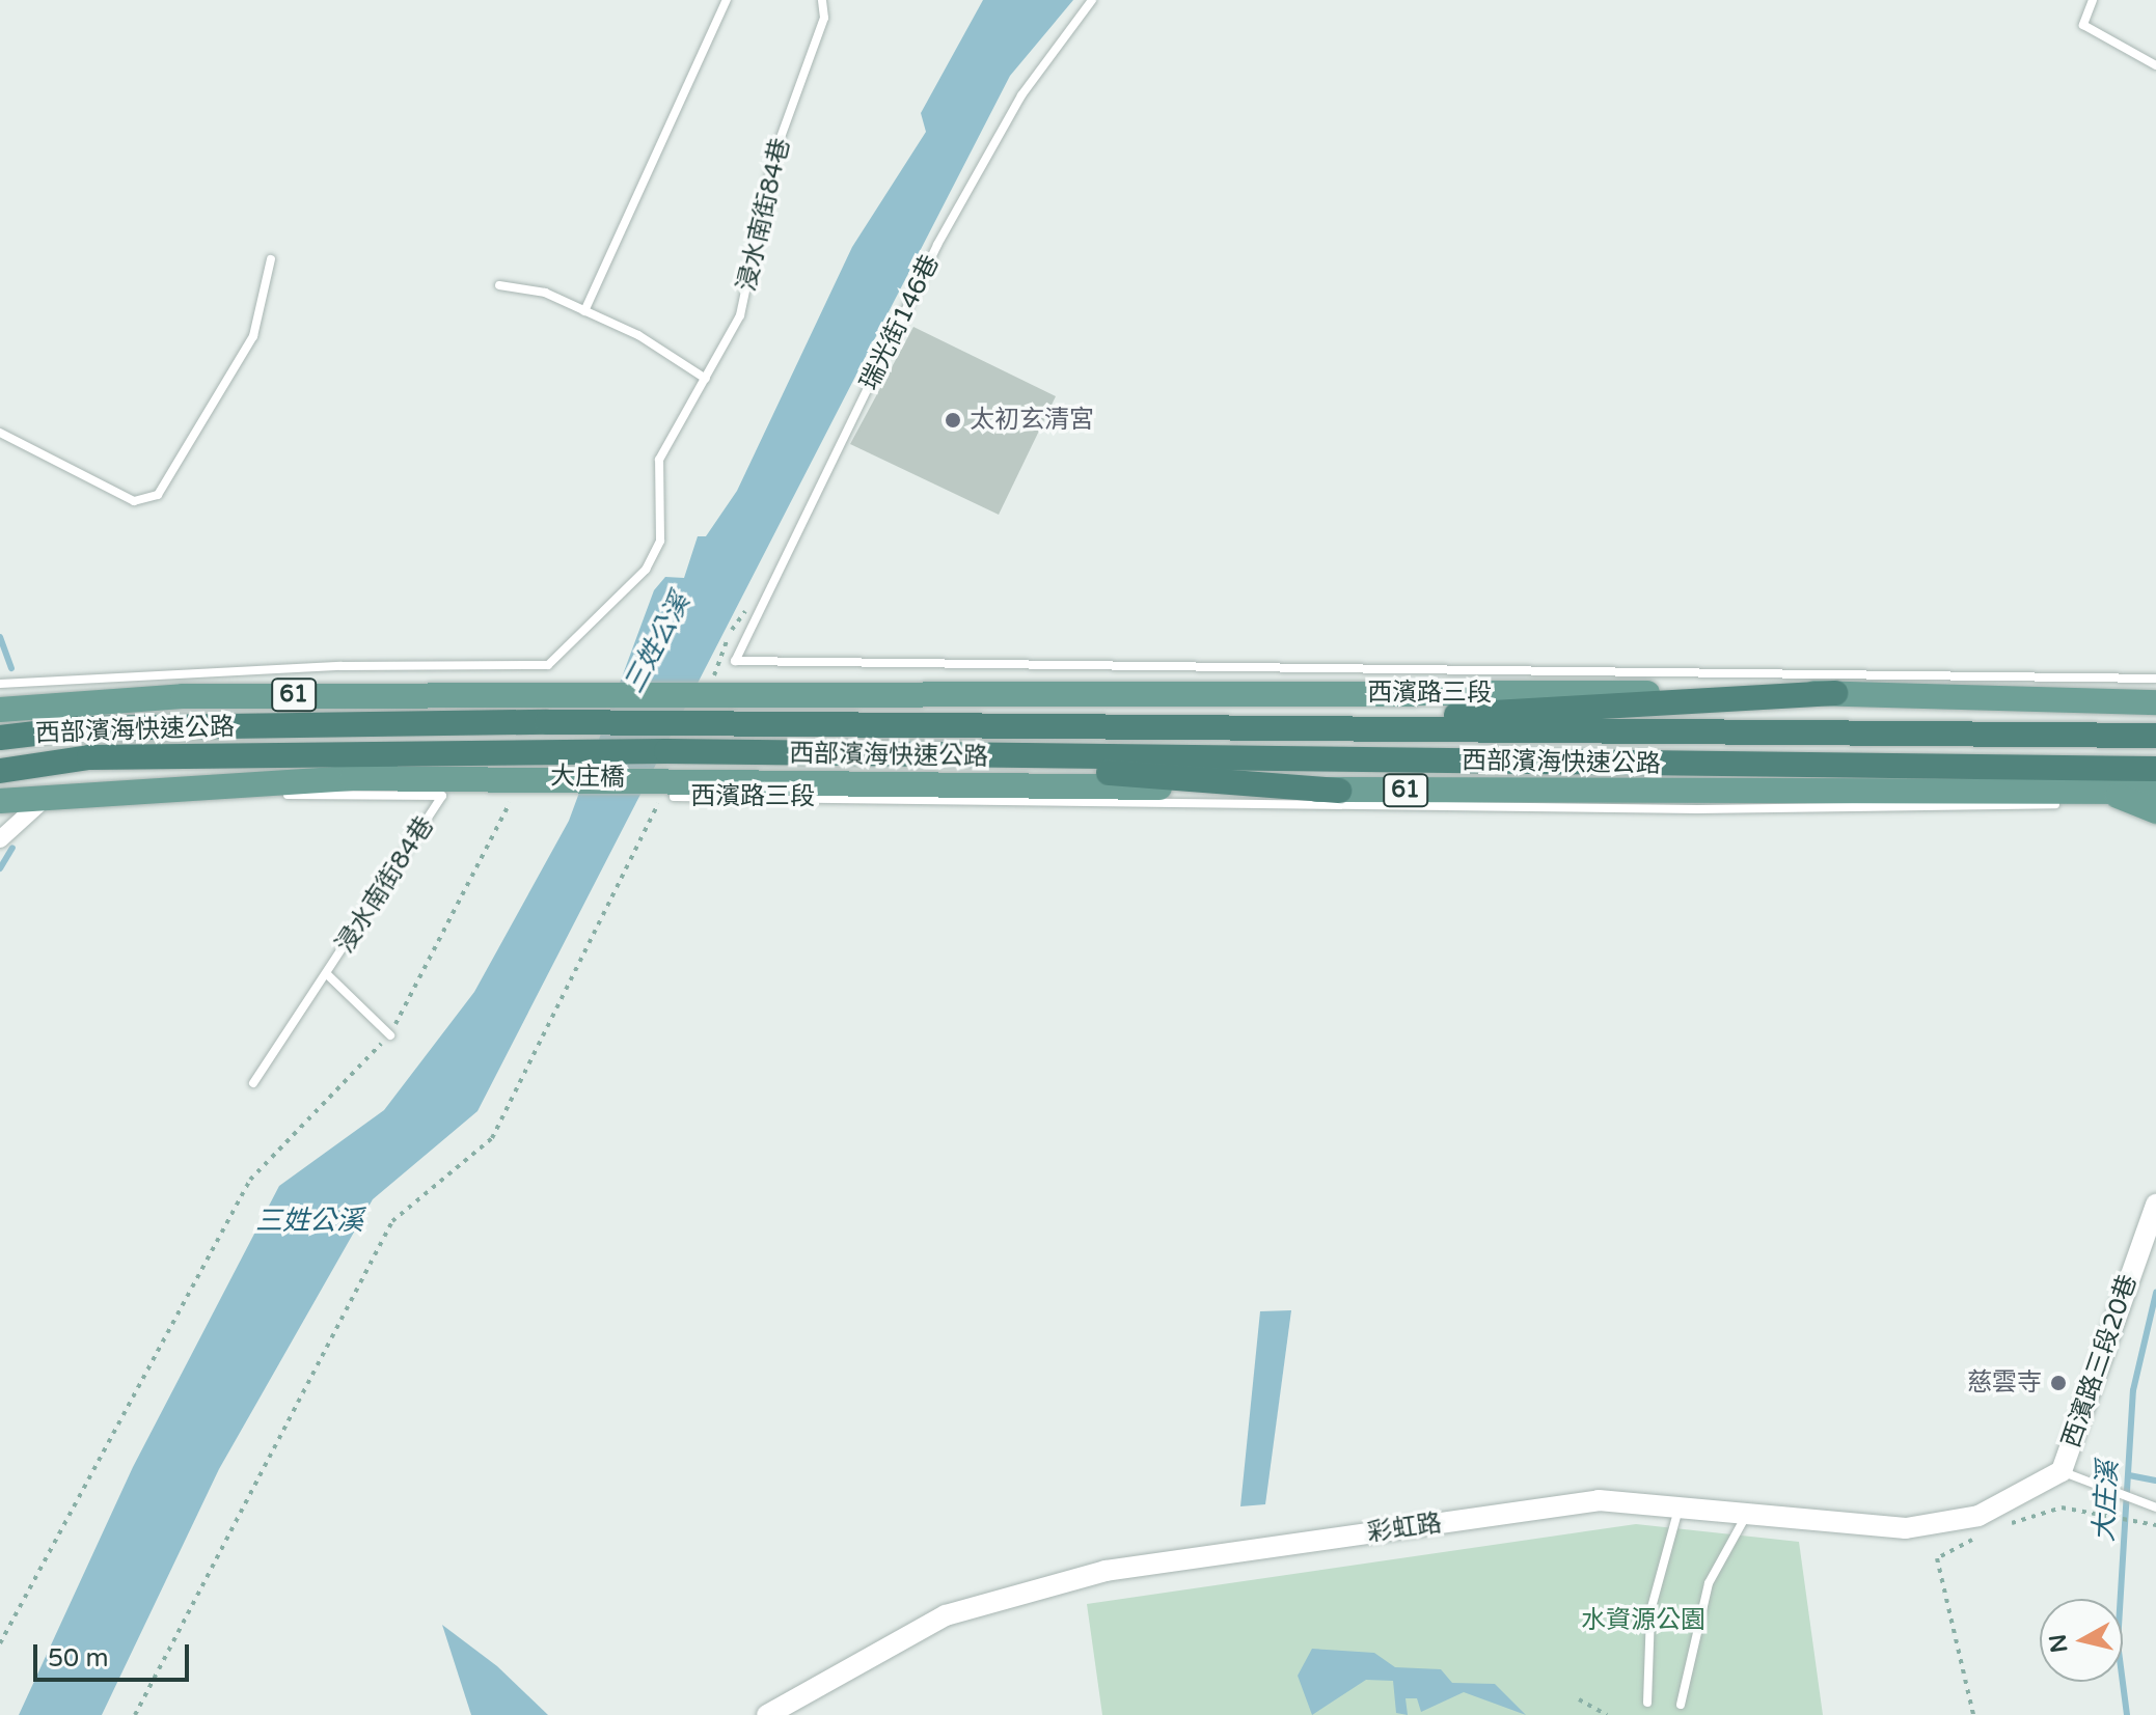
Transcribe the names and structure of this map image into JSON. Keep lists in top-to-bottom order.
{
  "streets": {
    "highway": ["61", "西部濱海快速公路", "大庄橋"],
    "main road": ["西濱路三段"],
    "street": ["西濱路三段20巷", "彩虹路"],
    "lane": ["浸水南街84巷", "瑞光街146巷"]
  },
  "crossings": [
    ["浸水南街84巷", "61"],
    ["瑞光街146巷", "西濱路三段"],
    ["西濱路三段", "大庄橋"],
    ["61", "大庄橋"],
    ["西部濱海快速公路", "大庄橋"],
    ["西濱路三段20巷", "彩虹路"]
  ],
  "water": ["三姓公溪", "大庄溪"],
  "parks": ["水資源公園"],
  "places": ["太初玄清宮", "慈雲寺"],
  "scale_bar": "50 m",
  "north": "left"
}
